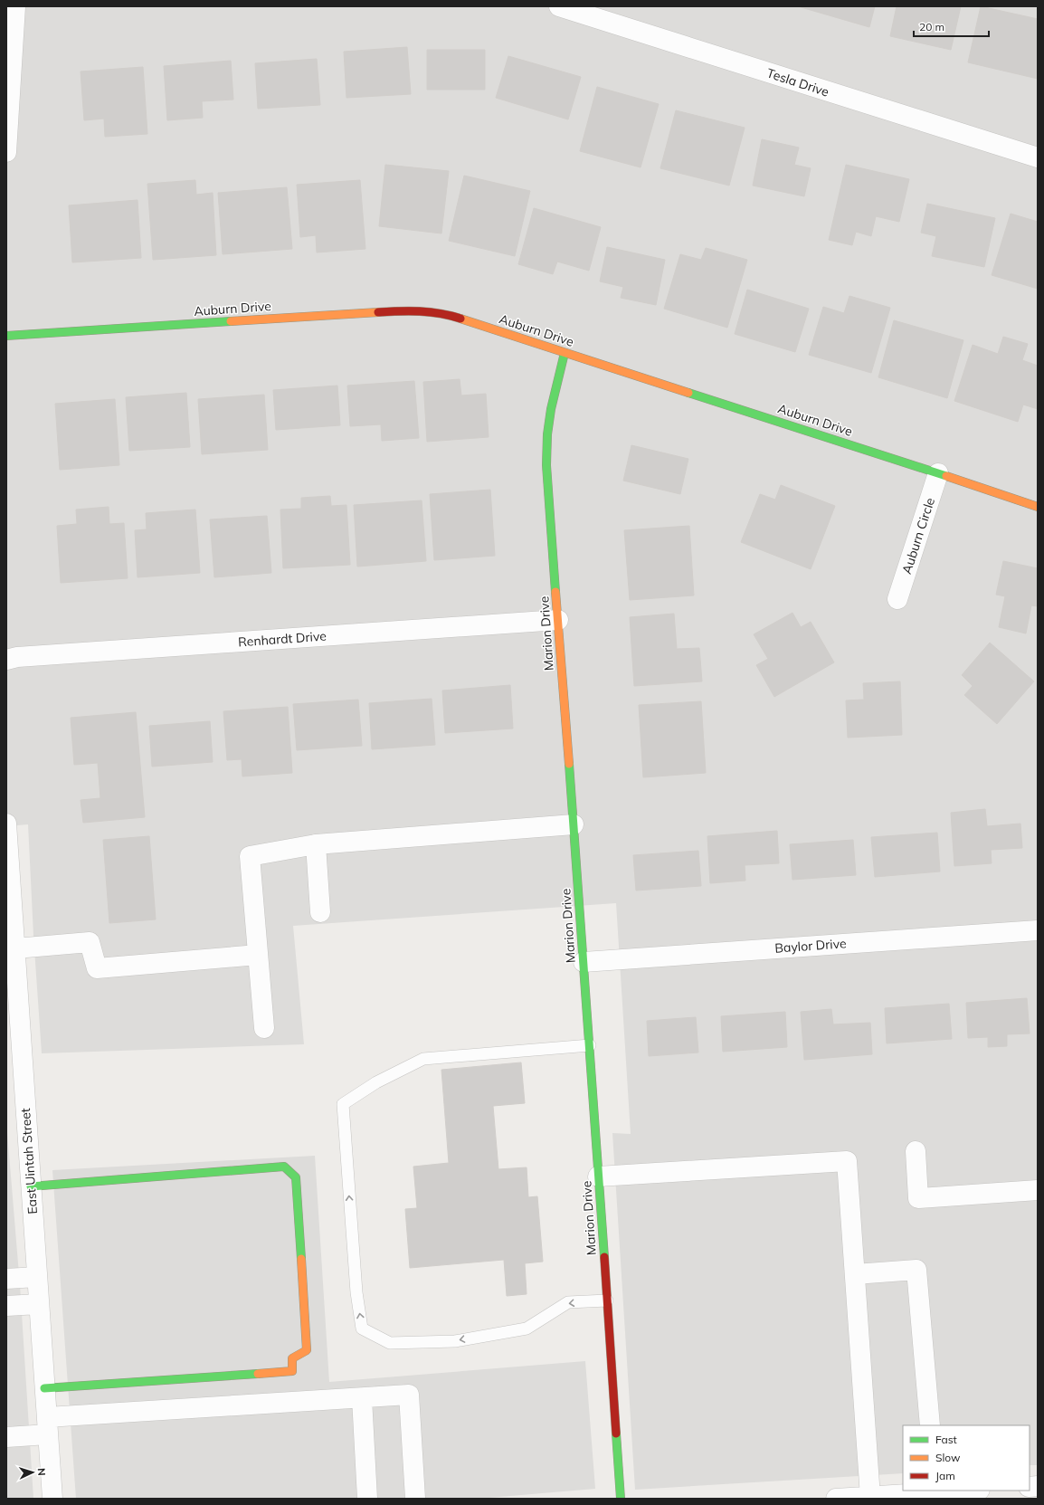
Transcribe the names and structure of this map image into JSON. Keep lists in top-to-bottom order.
{
  "streets": {
    "street": [
      "Tesla Drive",
      "Auburn Drive",
      "Auburn Circle",
      "Marion Drive",
      "Renhardt Drive",
      "Baylor Drive",
      "East Uintah Street"
    ]
  },
  "crossings": [
    ["Auburn Drive", "Auburn Circle"],
    ["Auburn Drive", "Marion Drive"],
    ["Marion Drive", "Renhardt Drive"],
    ["Marion Drive", "Baylor Drive"]
  ],
  "legend": ["Fast", "Slow", "Jam"],
  "scale_bar": "20 m",
  "north": "right"
}
